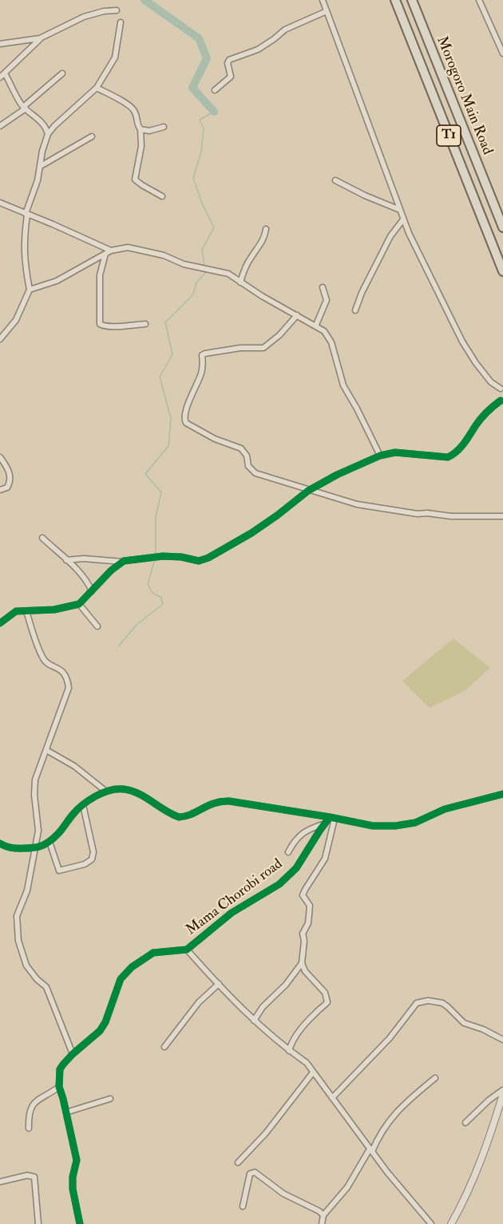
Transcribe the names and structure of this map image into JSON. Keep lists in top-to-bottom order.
{
  "streets": {
    "highway": ["Morogoro Main Road", "T1"],
    "street": ["Mama Chorobi road"]
  }
}
